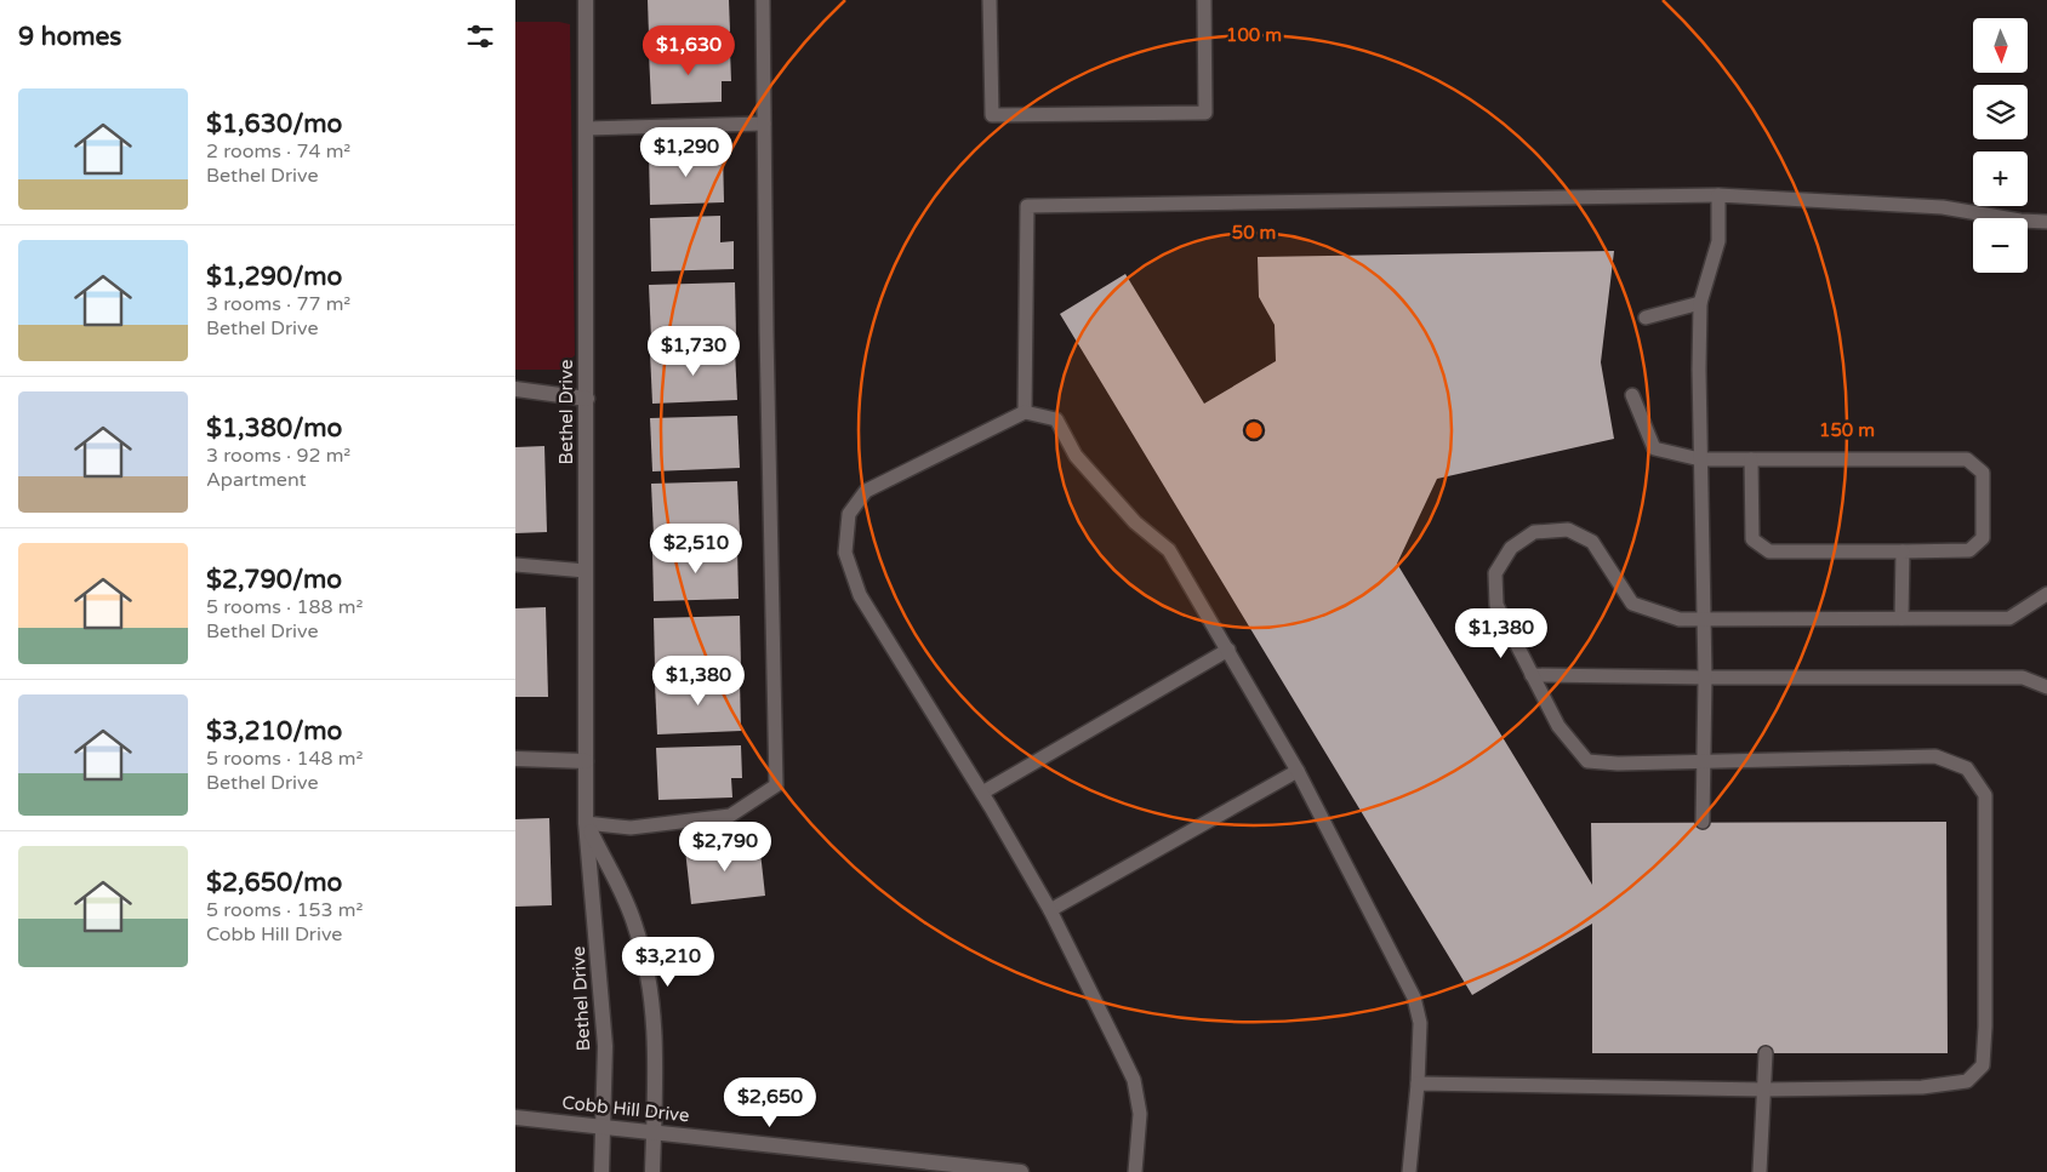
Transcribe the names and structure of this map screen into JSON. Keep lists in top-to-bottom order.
{
  "streets": {
    "street": ["Bethel Drive", "Cobb Hill Drive"]
  },
  "crossings": [
    ["Bethel Drive", "Cobb Hill Drive"]
  ],
  "north": "bottom",
  "page": {
    "heading": "9 homes",
    "map_buttons": ["+", "−"],
    "price": [
      "$1,630",
      "$1,290",
      "$1,730",
      "$2,510",
      "$1,380",
      "$1,380",
      "$2,790",
      "$3,210",
      "$2,650"
    ],
    "list": [
      {
        "name": "$1,630/mo",
        "note": "2 rooms · 74 m² · Bethel Drive"
      },
      {
        "name": "$1,290/mo",
        "note": "3 rooms · 77 m² · Bethel Drive"
      },
      {
        "name": "$1,380/mo",
        "note": "3 rooms · 92 m² · Apartment"
      },
      {
        "name": "$2,790/mo",
        "note": "5 rooms · 188 m² · Bethel Drive"
      },
      {
        "name": "$3,210/mo",
        "note": "5 rooms · 148 m² · Bethel Drive"
      },
      {
        "name": "$2,650/mo",
        "note": "5 rooms · 153 m² · Cobb Hill Drive"
      }
    ]
  },
  "rings": ["100 m", "50 m", "150 m"]
}
